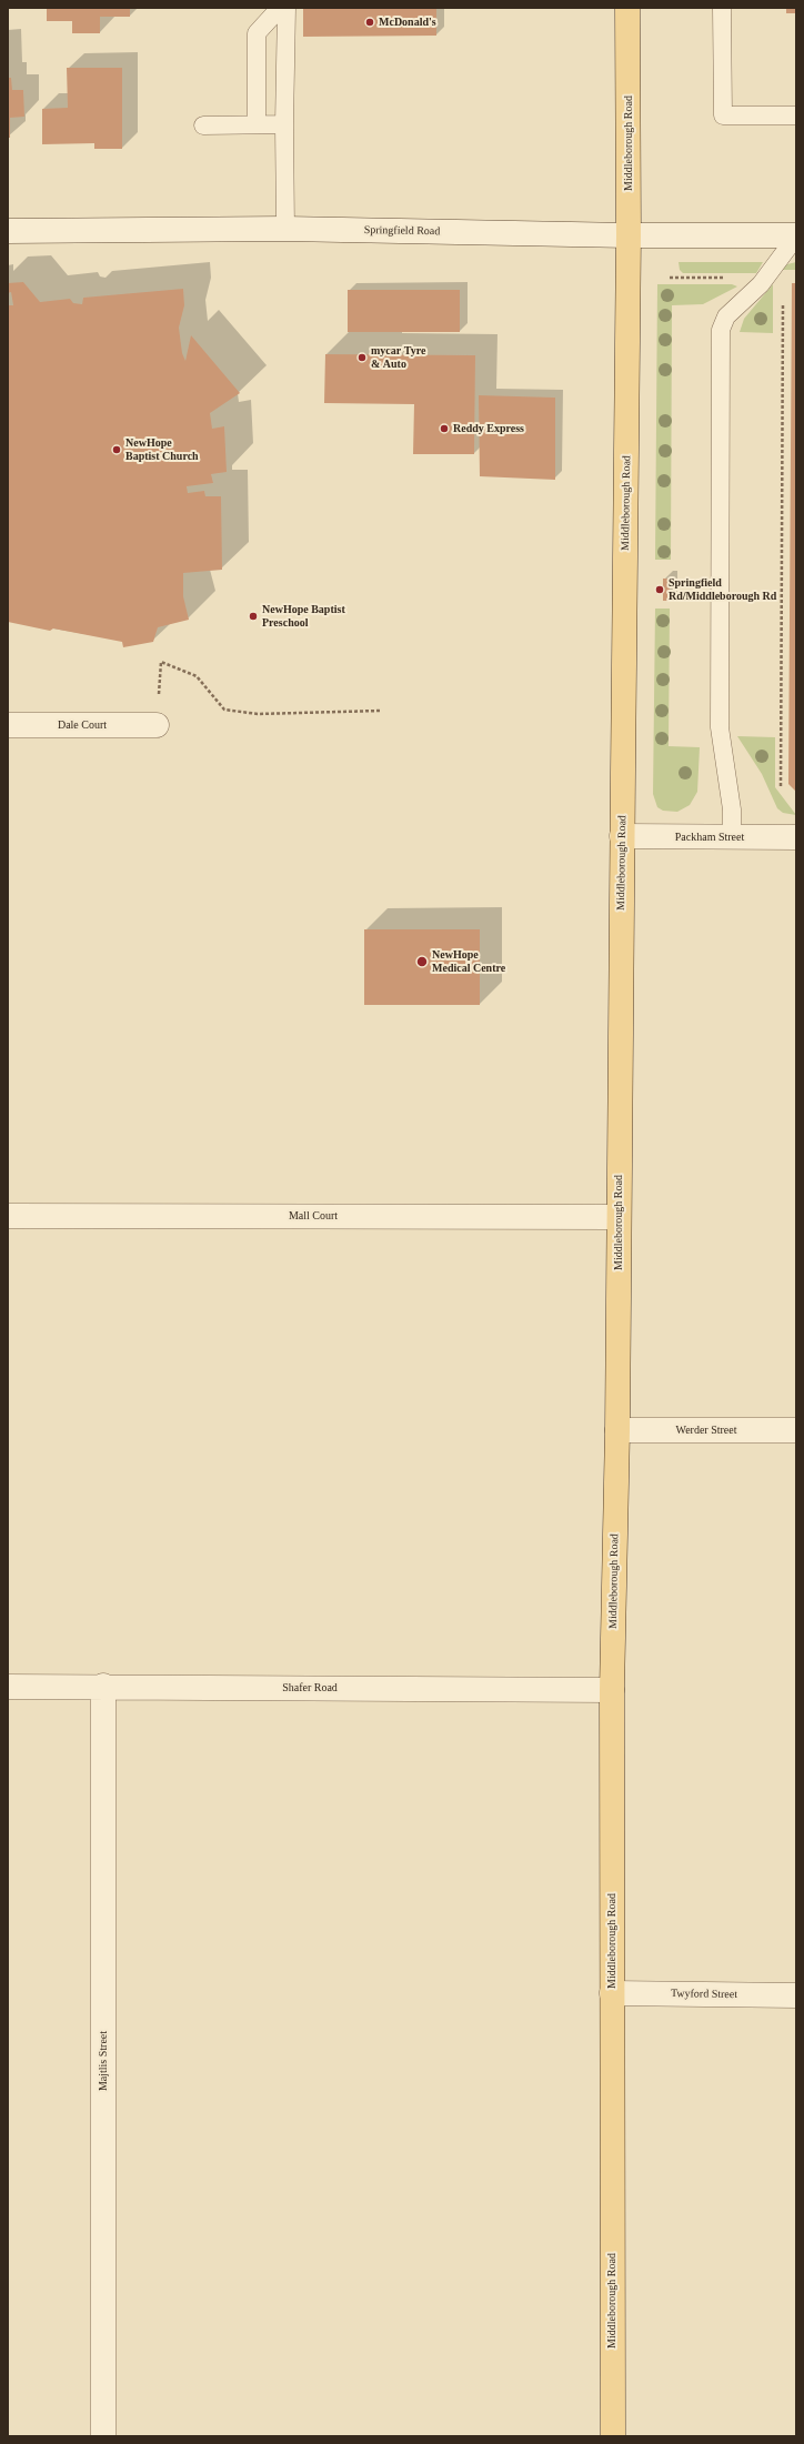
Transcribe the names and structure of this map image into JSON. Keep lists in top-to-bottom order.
{
  "streets": {
    "main road": ["Middleborough Road"],
    "street": [
      "Springfield Road",
      "Dale Court",
      "Packham Street",
      "Mall Court",
      "Werder Street",
      "Shafer Road",
      "Twyford Street",
      "Majtlis Street"
    ]
  },
  "crossings": [
    ["Middleborough Road", "Springfield Road"],
    ["Middleborough Road", "Packham Street"],
    ["Middleborough Road", "Mall Court"],
    ["Middleborough Road", "Werder Street"],
    ["Middleborough Road", "Shafer Road"],
    ["Middleborough Road", "Twyford Street"],
    ["Shafer Road", "Majtlis Street"]
  ],
  "places": [
    "McDonald's",
    "mycar Tyre & Auto",
    "Reddy Express",
    "NewHope Baptist Church",
    "Springfield Rd/Middleborough Rd",
    "NewHope Baptist Preschool",
    "NewHope Medical Centre"
  ]
}
